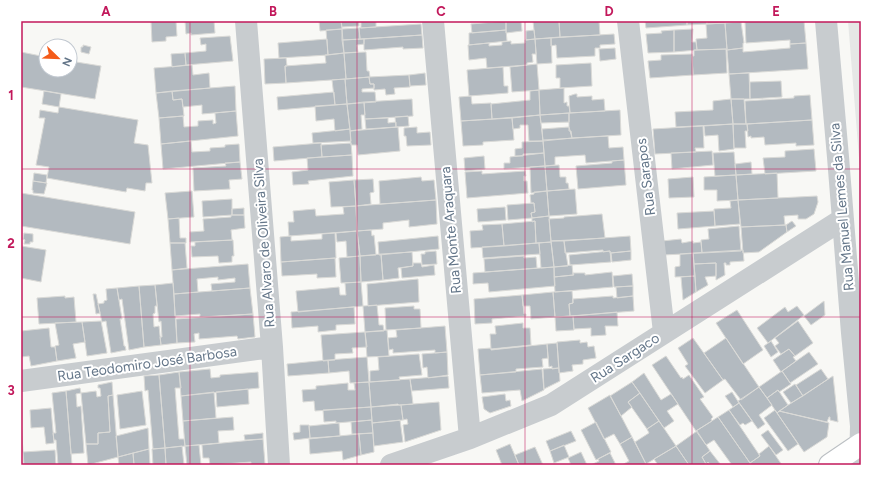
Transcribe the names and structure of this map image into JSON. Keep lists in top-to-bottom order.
{
  "streets": {
    "street": [
      "Rua Sarapos",
      "Rua Manuel Lemes da Silva",
      "Rua Monte Araquara",
      "Rua Alvaro de Oliveira Silva",
      "Rua Sargaco",
      "Rua Teodomiro José Barbosa"
    ]
  },
  "crossings": [
    ["Rua Sarapos", "Rua Sargaco"],
    ["Rua Manuel Lemes da Silva", "Rua Sargaco"],
    ["Rua Monte Araquara", "Rua Sargaco"],
    ["Rua Alvaro de Oliveira Silva", "Rua Teodomiro José Barbosa"]
  ],
  "north": "bottom right",
  "grid": {
    "columns": [
      "A",
      "B",
      "C",
      "D",
      "E"
    ],
    "rows": ["1", "2", "3"]
  }
}
